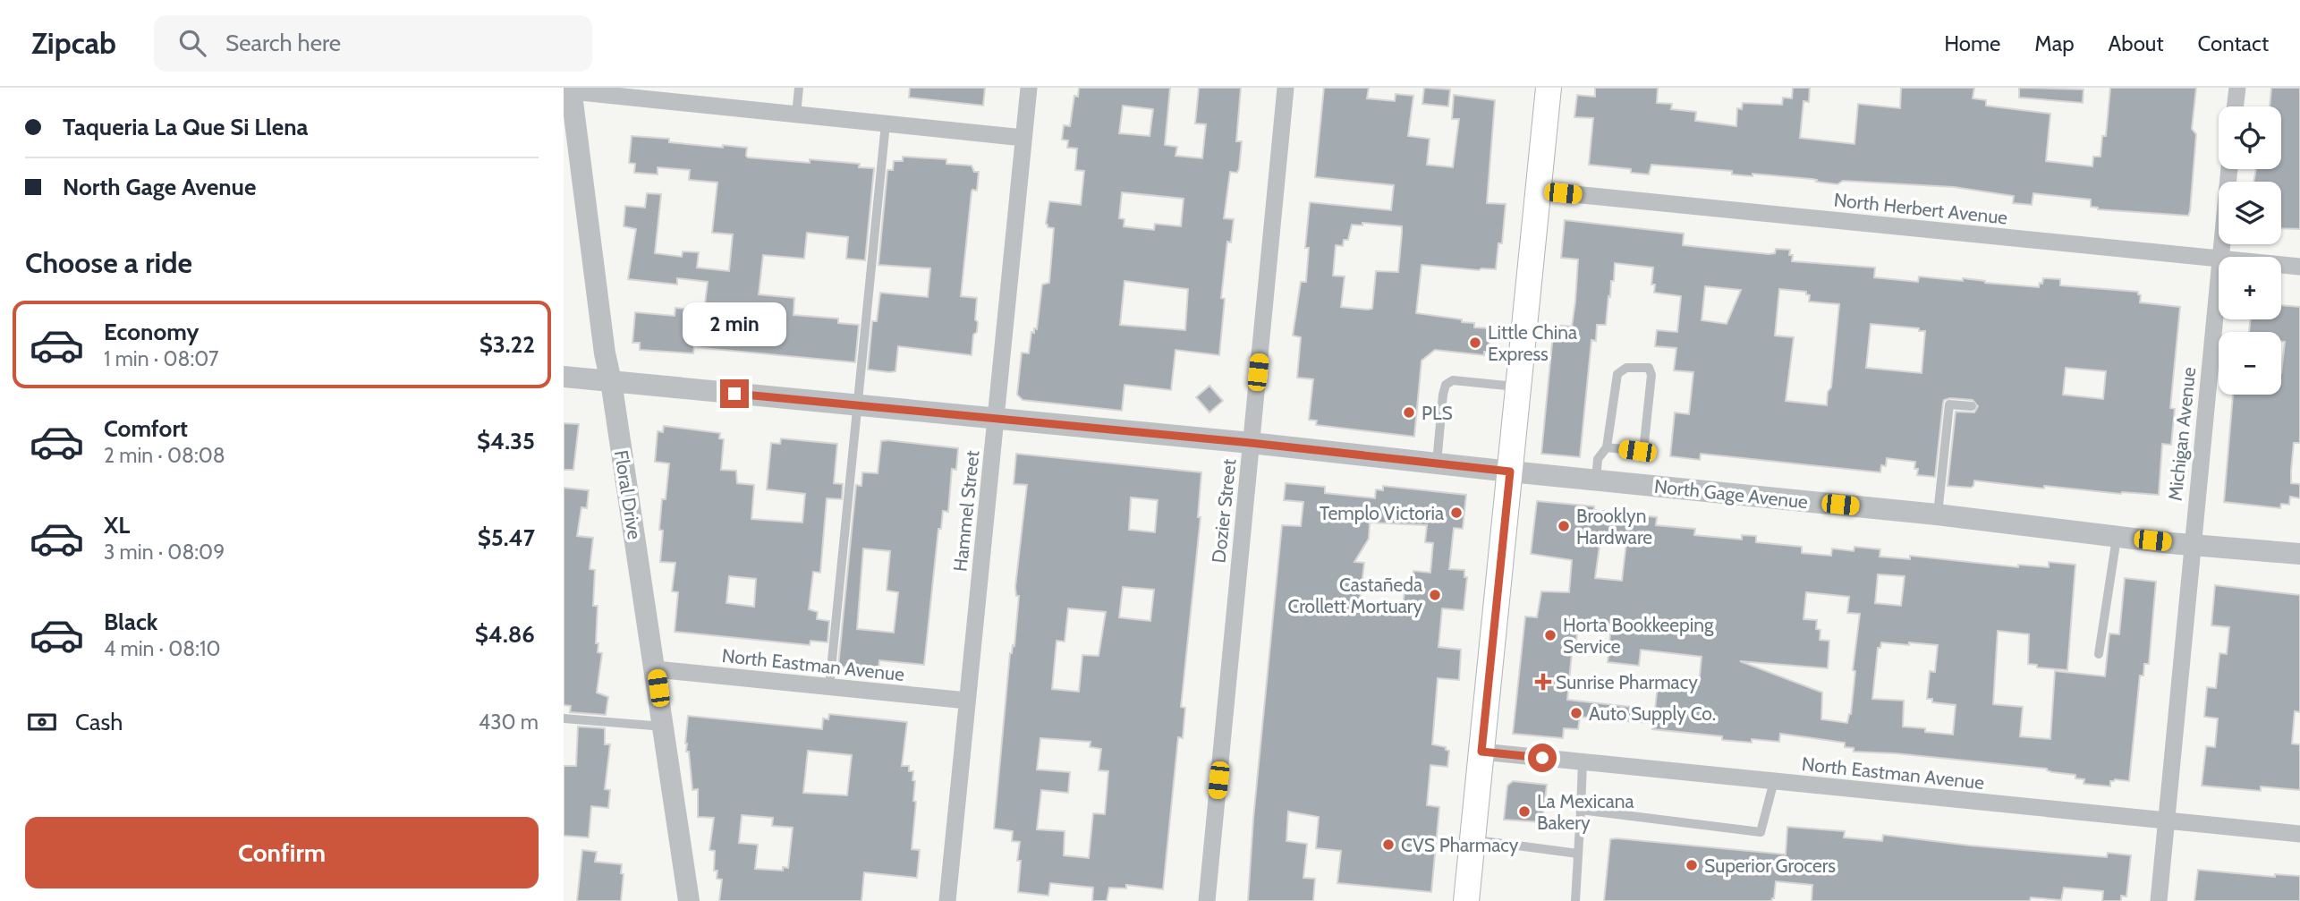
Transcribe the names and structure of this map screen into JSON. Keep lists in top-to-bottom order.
{
  "streets": {
    "street": [
      "North Herbert Avenue",
      "Michigan Avenue",
      "North Gage Avenue",
      "Floral Drive",
      "Hammel Street",
      "Dozier Street",
      "North Eastman Avenue"
    ]
  },
  "crossings": [
    ["Michigan Avenue", "North Gage Avenue"],
    ["Michigan Avenue", "North Eastman Avenue"],
    ["North Gage Avenue", "Floral Drive"],
    ["North Gage Avenue", "Hammel Street"],
    ["North Gage Avenue", "Dozier Street"],
    ["Floral Drive", "North Eastman Avenue"],
    ["Hammel Street", "North Eastman Avenue"]
  ],
  "places": {
    "other": [
      "Little China Express",
      "PLS",
      "Templo Victoria",
      "Brooklyn Hardware",
      "Castañeda Crollett Mortuary",
      "Horta Bookkeeping Service",
      "Auto Supply Co.",
      "La Mexicana Bakery",
      "CVS Pharmacy",
      "Superior Grocers"
    ],
    "health": ["Sunrise Pharmacy"]
  },
  "page": {
    "header": "Zipcab",
    "search": "Search here",
    "nav": [
      "Home",
      "Map",
      "About",
      "Contact"
    ],
    "banner": ["Taqueria La Que Si Llena", "North Gage Avenue"],
    "map_buttons": ["+", "−"],
    "heading": "Choose a ride",
    "list": [
      {
        "name": "Economy",
        "note": "1 min · 08:07",
        "value": "$3.22"
      },
      {
        "name": "Comfort",
        "note": "2 min · 08:08",
        "value": "$4.35"
      },
      {
        "name": "XL",
        "note": "3 min · 08:09",
        "value": "$5.47"
      },
      {
        "name": "Black",
        "note": "4 min · 08:10",
        "value": "$4.86"
      }
    ],
    "bubble": "2 min",
    "pay": ["Cash", "430 m"],
    "buttons": "Confirm"
  }
}
